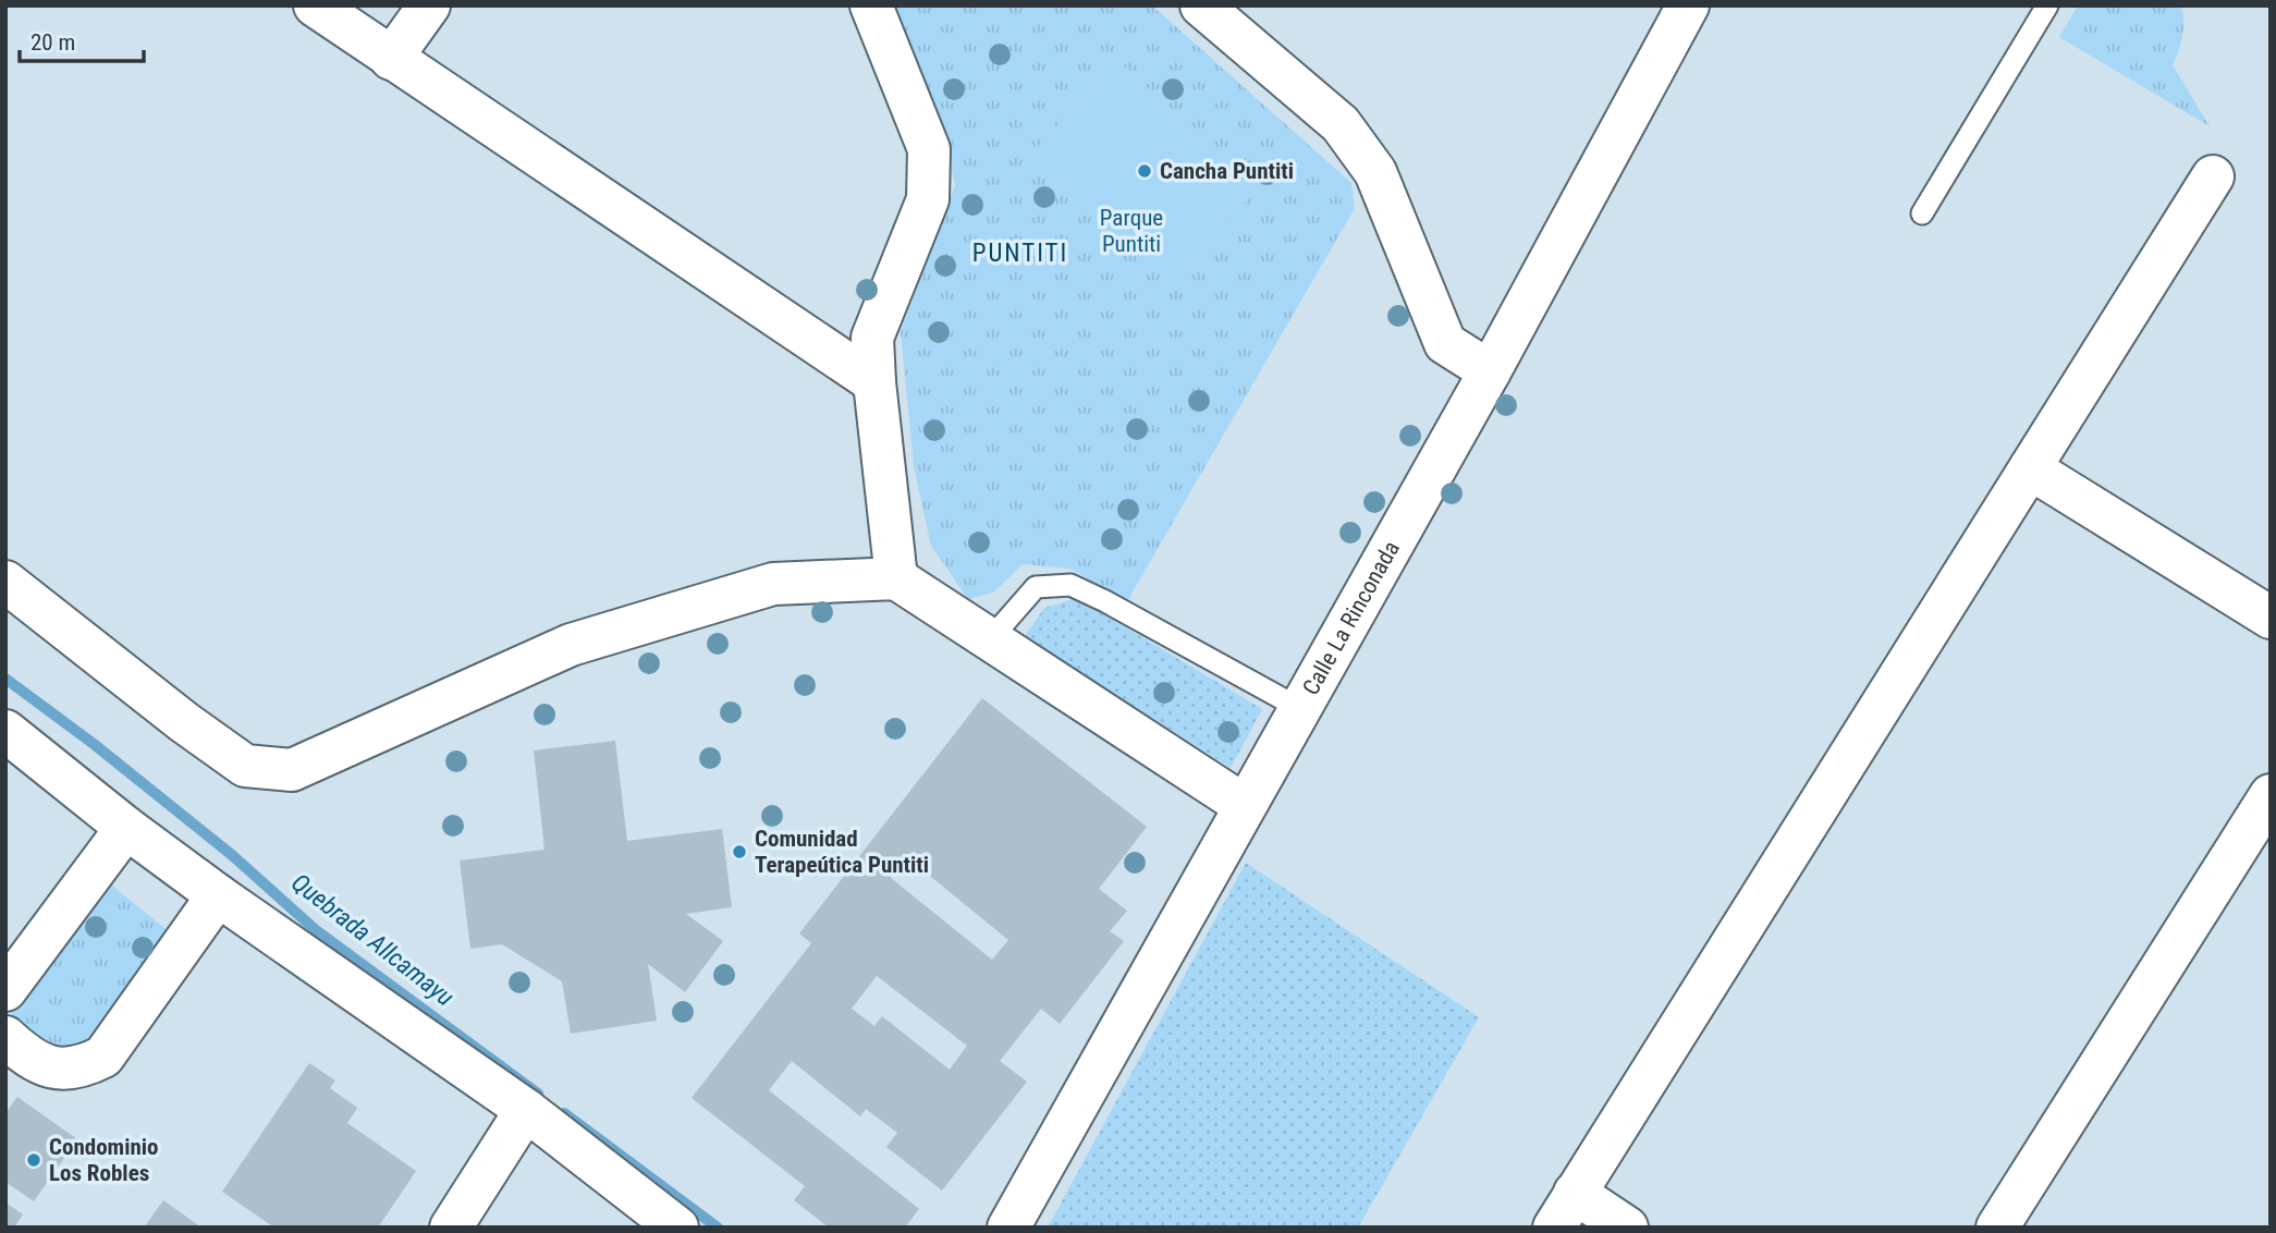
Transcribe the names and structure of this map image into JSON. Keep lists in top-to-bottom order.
{
  "streets": {
    "street": ["Calle La Rinconada"]
  },
  "districts": ["PUNTITI"],
  "water": ["Quebrada Allcamayu"],
  "parks": ["Parque Puntiti"],
  "places": ["Cancha Puntiti", "Comunidad Terapeútica Puntiti", "Condominio Los Robles"],
  "scale_bar": "20 m"
}
